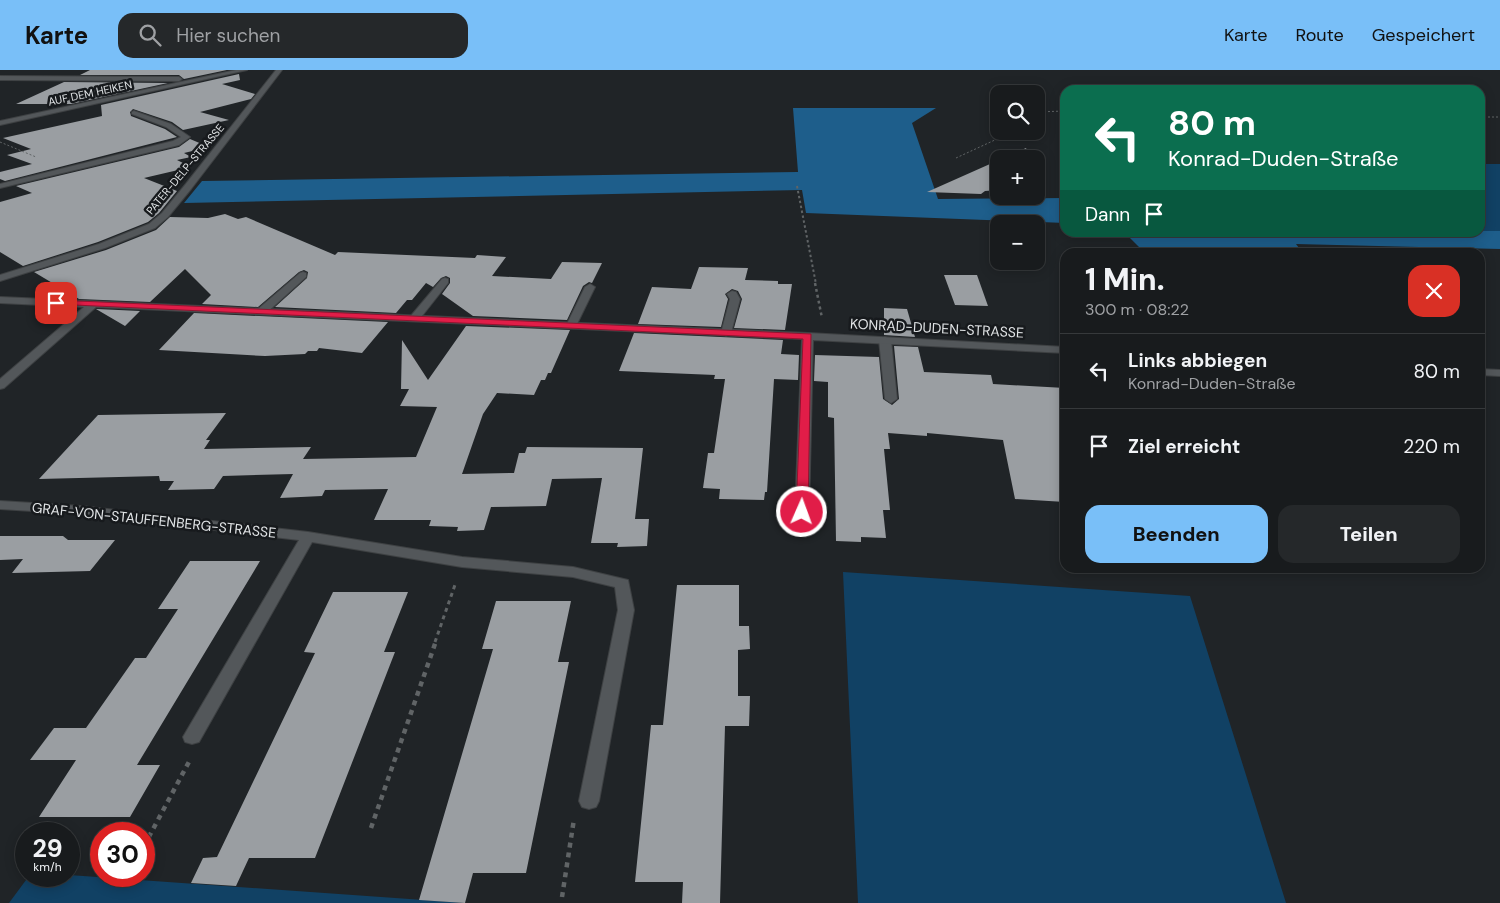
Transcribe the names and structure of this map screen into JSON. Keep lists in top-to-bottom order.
{
  "streets": {
    "street": [
      "AUF DEM HEIKEN",
      "PATER-DELP-STRASSE",
      "KONRAD-DUDEN-STRASSE",
      "GRAF-VON-STAUFFENBERG-STRASSE"
    ]
  },
  "page": {
    "header": "Karte",
    "search": "Hier suchen",
    "nav": ["Karte", "Route", "Gespeichert"],
    "map_buttons": ["+", "−"],
    "turn": ["80 m", "Konrad-Duden-Straße"],
    "then": "Dann",
    "heading": ["1 Min.", "300 m · 08:22"],
    "list": [
      {
        "name": "Links abbiegen",
        "note": "Konrad-Duden-Straße",
        "value": "80 m"
      },
      {
        "name": "Ziel erreicht",
        "value": "220 m"
      }
    ],
    "buttons": ["Beenden", "Teilen"],
    "speed": "29 km/h",
    "limit": "30"
  }
}
